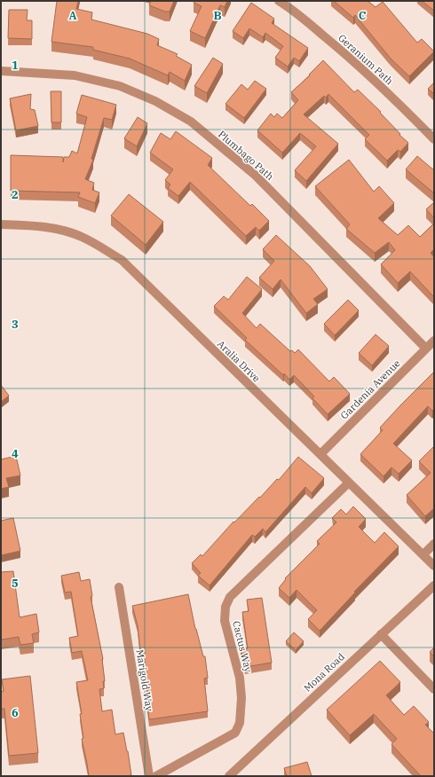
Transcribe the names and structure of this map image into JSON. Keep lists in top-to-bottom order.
{
  "streets": {
    "street": [
      "Geranium Path",
      "Plumbago Path",
      "Aralia Drive",
      "Gardenia Avenue",
      "Cactus Way",
      "Mona Road",
      "Marigold Way"
    ]
  },
  "crossings": [
    ["Plumbago Path", "Gardenia Avenue"],
    ["Aralia Drive", "Gardenia Avenue"],
    ["Aralia Drive", "Cactus Way"]
  ],
  "grid": {
    "columns": ["A", "B", "C"],
    "rows": [
      "1",
      "2",
      "3",
      "4",
      "5",
      "6"
    ]
  }
}
